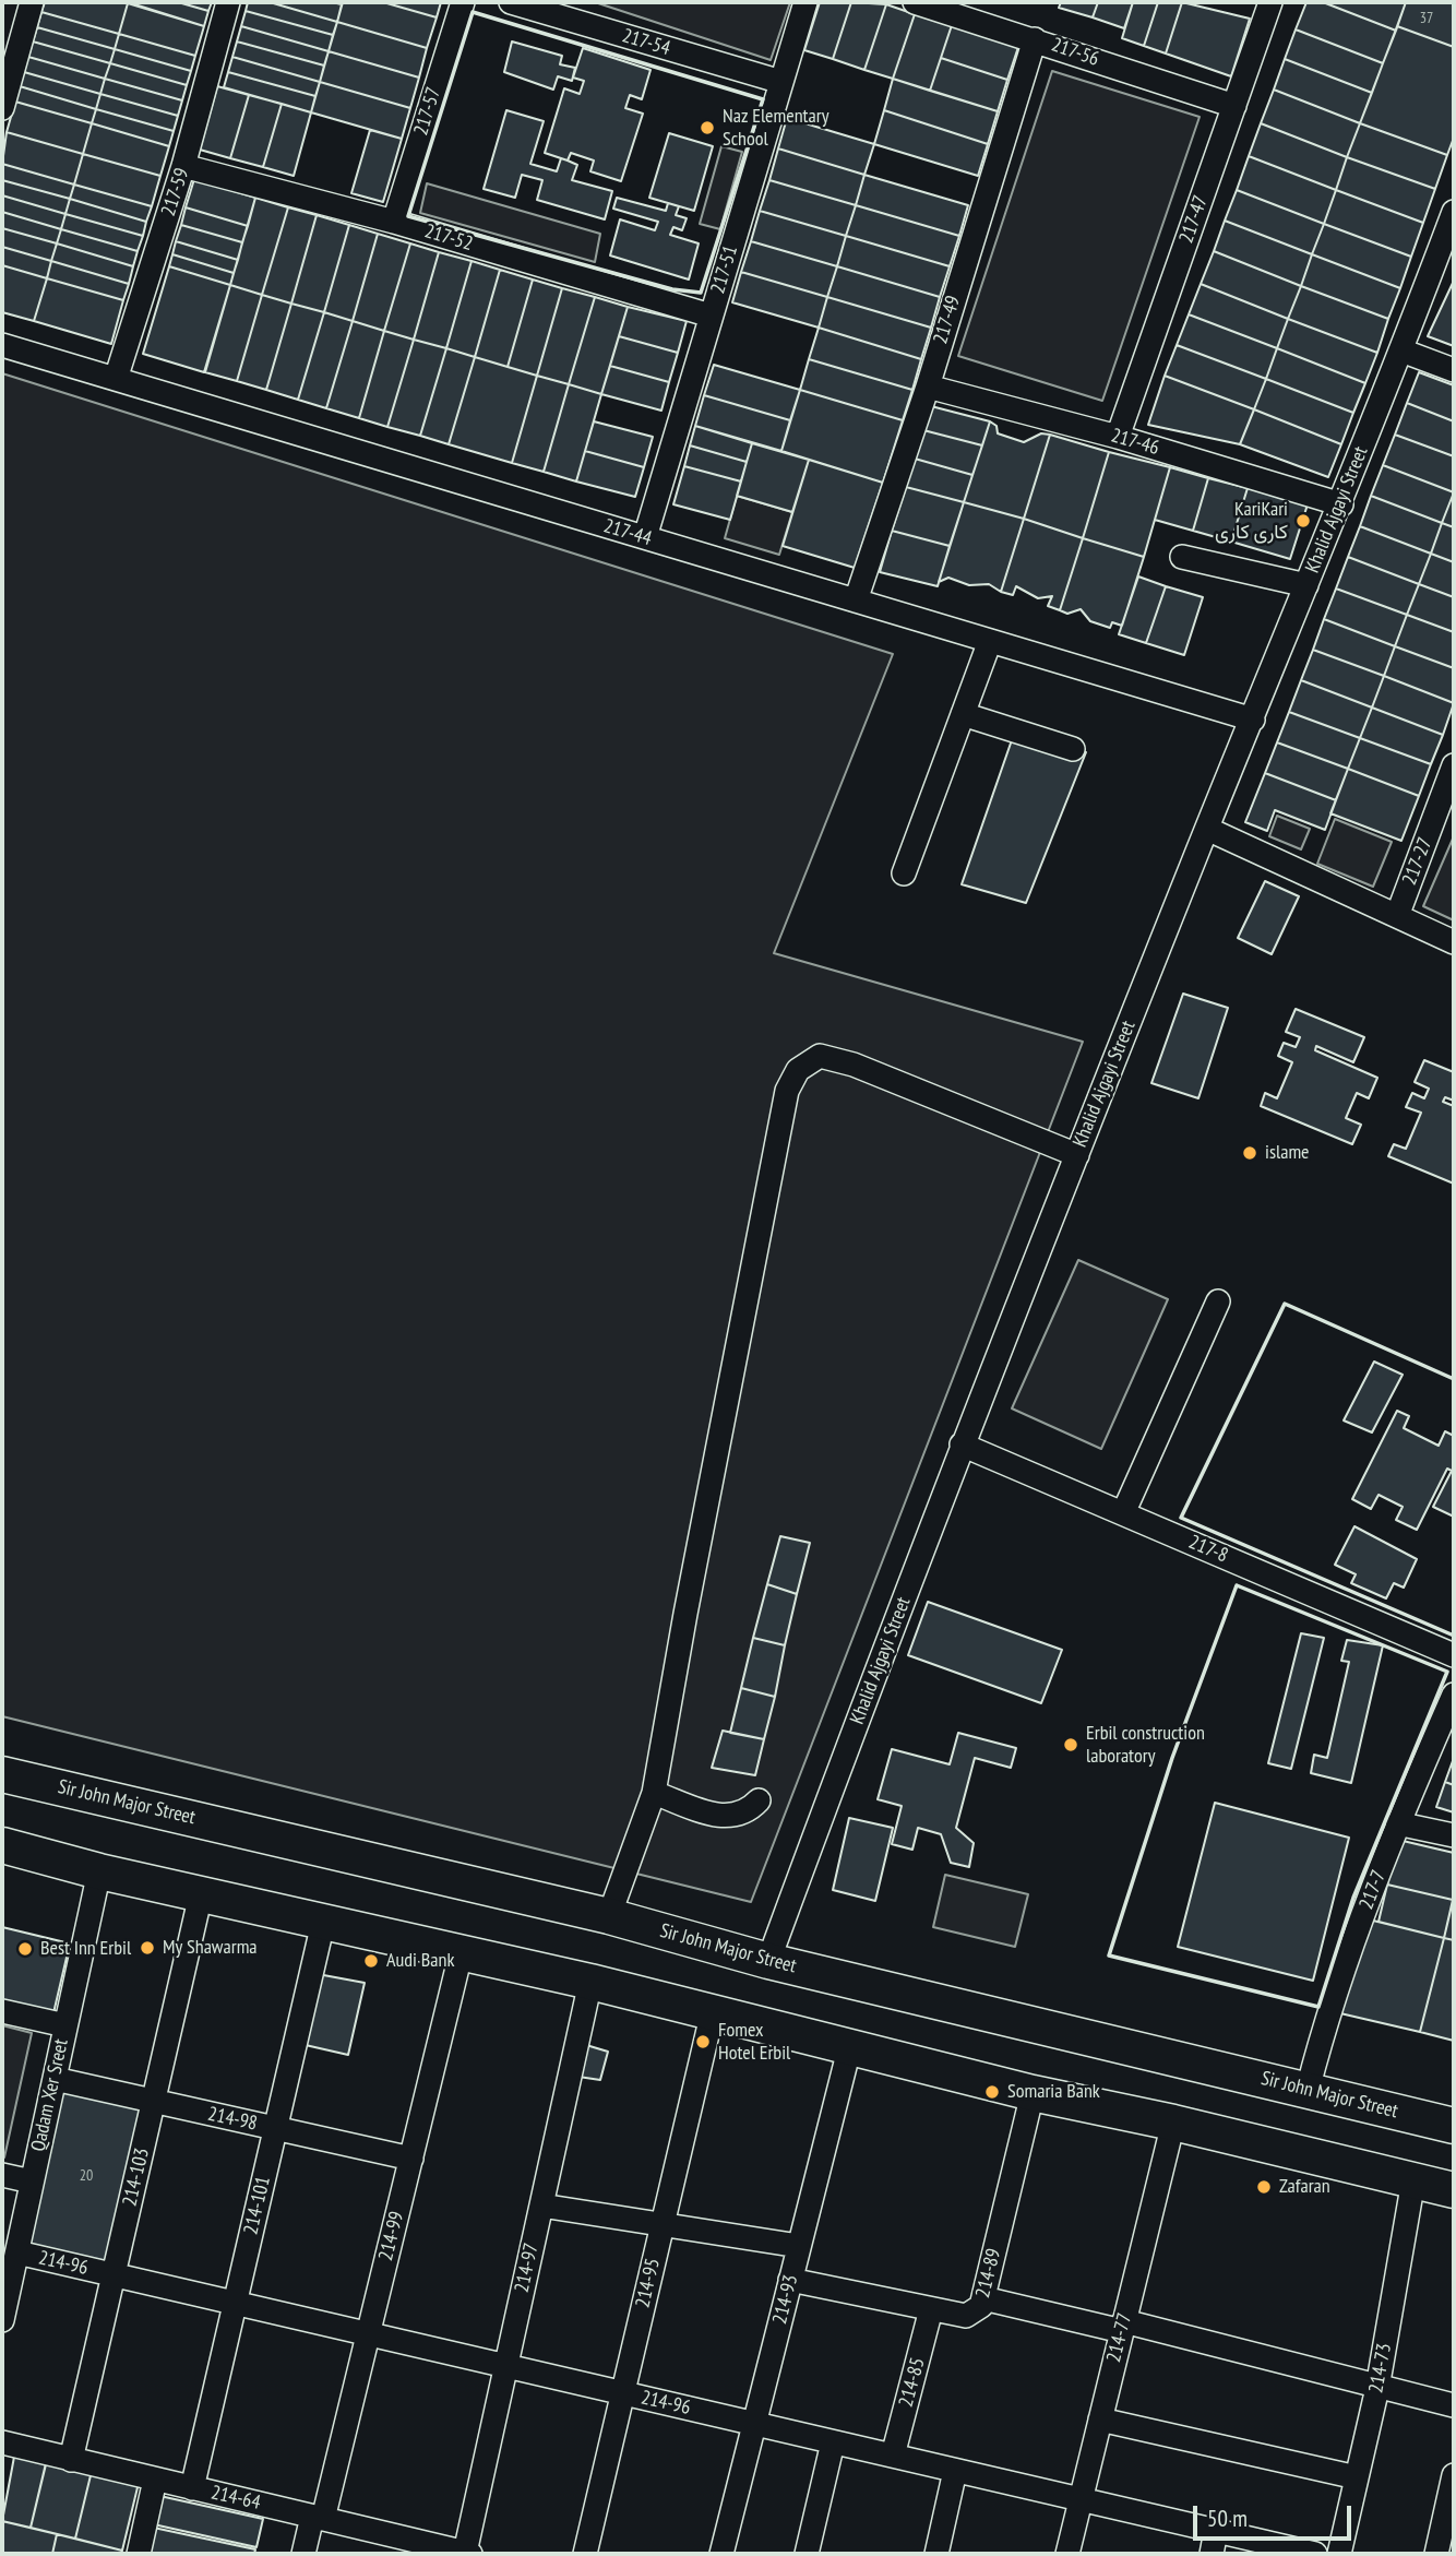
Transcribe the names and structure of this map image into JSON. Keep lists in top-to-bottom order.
{
  "streets": {
    "highway": ["Sir John Major Street"],
    "street": [
      "217-54",
      "217-56",
      "217-57",
      "217-59",
      "217-47",
      "217-52",
      "217-51",
      "217-49",
      "217-46",
      "Khalid Ajgayi Street",
      "217-44",
      "217-27",
      "217-8",
      "217-7",
      "Qadam Xer Sreet",
      "214-98",
      "214-103",
      "214-101",
      "214-99",
      "214-96",
      "214-97",
      "214-89",
      "214-95",
      "214-93",
      "214-77",
      "214-73",
      "214-85",
      "214-64"
    ]
  },
  "crossings": [
    ["217-54", "217-51"],
    ["217-56", "217-47"],
    ["217-56", "217-49"],
    ["217-57", "217-52"],
    ["217-59", "217-52"],
    ["217-59", "217-44"],
    ["217-47", "217-46"],
    ["217-52", "217-51"],
    ["217-51", "217-44"],
    ["217-49", "217-46"],
    ["217-49", "217-44"],
    ["217-46", "Khalid Ajgayi Street"],
    ["Khalid Ajgayi Street", "217-44"],
    ["Khalid Ajgayi Street", "217-8"],
    ["Khalid Ajgayi Street", "Sir John Major Street"],
    ["Sir John Major Street", "217-7"],
    ["Qadam Xer Sreet", "214-98"],
    ["Qadam Xer Sreet", "214-96"],
    ["214-98", "214-103"],
    ["214-98", "214-101"],
    ["214-98", "214-99"],
    ["214-103", "214-96"],
    ["214-103", "214-64"],
    ["214-101", "214-96"],
    ["214-101", "214-64"],
    ["214-99", "214-96"],
    ["214-99", "214-64"],
    ["214-96", "214-97"],
    ["214-96", "214-95"],
    ["214-96", "214-93"],
    ["214-96", "214-77"],
    ["214-96", "214-85"],
    ["214-97", "214-64"],
    ["214-89", "214-93"],
    ["214-89", "214-85"]
  ],
  "places": [
    "Naz Elementary School",
    "KariKari کاری کاری",
    "islame",
    "Erbil construction laboratory",
    "My Shawarma",
    "Best Inn Erbil",
    "Audi Bank",
    "Fomex Hotel Erbil",
    "Somaria Bank",
    "Zafaran"
  ],
  "house_numbers": ["37", "20"],
  "scale_bar": "50 m"
}
